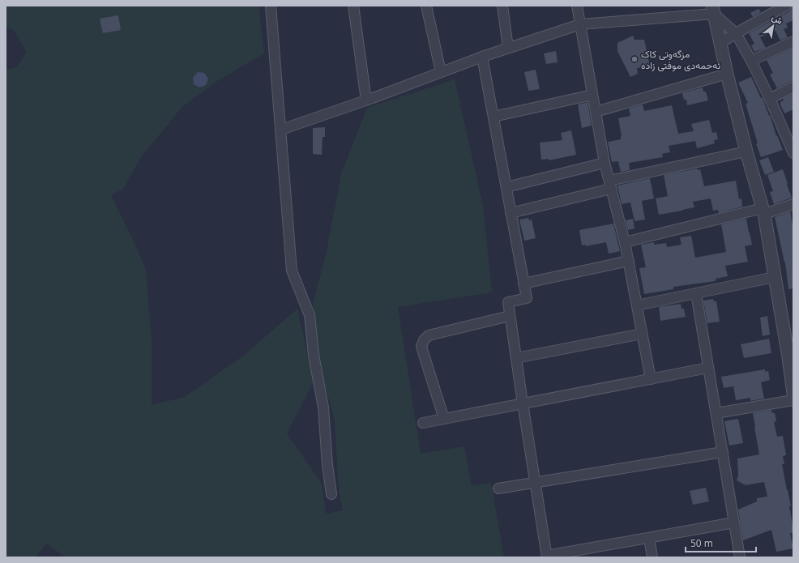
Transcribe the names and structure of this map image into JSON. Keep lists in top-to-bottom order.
{
  "places": ["مزگەوتی کاک ئەحمەدی موفتی زادە"],
  "scale_bar": "50 m",
  "north": "top right"
}
